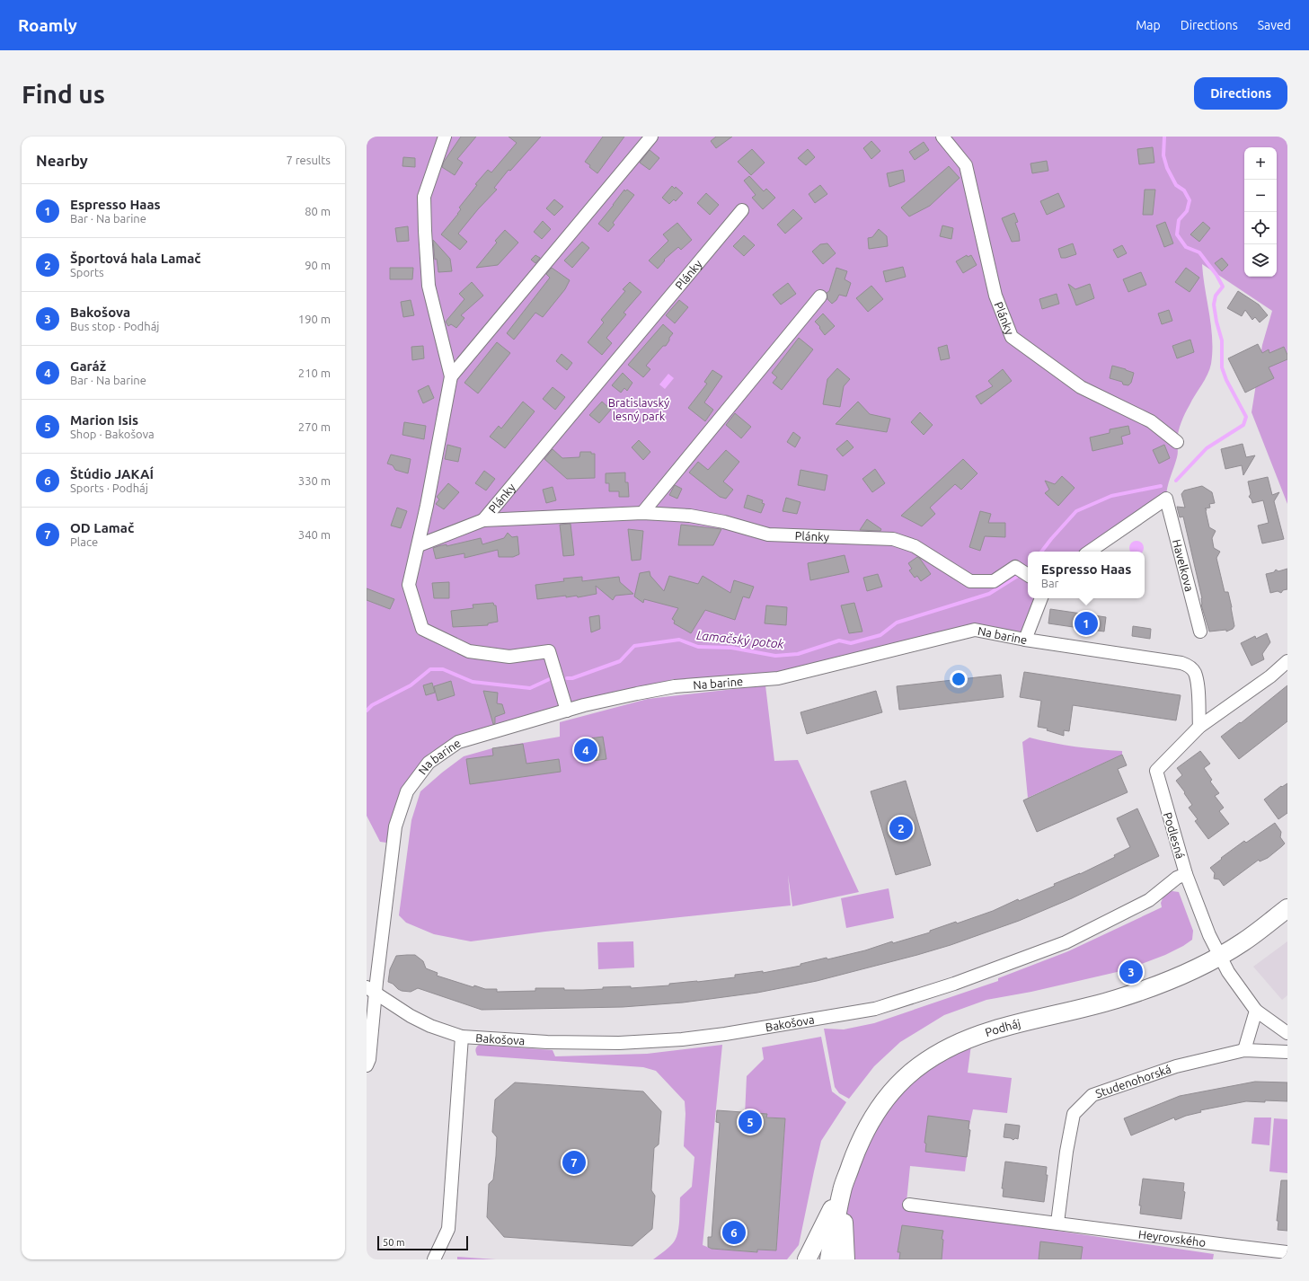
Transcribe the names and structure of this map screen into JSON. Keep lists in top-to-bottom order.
{
  "streets": {
    "street": [
      "Plánky",
      "Havelkova",
      "Na barine",
      "Podlesná",
      "Bakošova",
      "Podháj",
      "Studenohorská",
      "Heyrovského"
    ]
  },
  "crossings": [
    ["Na barine", "Podlesná"],
    ["Na barine", "Bakošova"],
    ["Podlesná", "Bakošova"],
    ["Podlesná", "Podháj"],
    ["Studenohorská", "Heyrovského"]
  ],
  "water": ["Lamačský potok"],
  "parks": ["Bratislavský lesný park"],
  "scale_bar": "50 m",
  "page": {
    "header": "Roamly",
    "nav": ["Map", "Directions", "Saved"],
    "buttons": "Directions",
    "title": "Find us",
    "heading": ["Nearby", "7 results"],
    "map_buttons": ["+", "−"],
    "list": [
      {
        "mark": "1",
        "name": "Espresso Haas",
        "note": "Bar · Na barine",
        "value": "80 m"
      },
      {
        "mark": "2",
        "name": "Športová hala Lamač",
        "note": "Sports",
        "value": "90 m"
      },
      {
        "mark": "3",
        "name": "Bakošova",
        "note": "Bus stop · Podháj",
        "value": "190 m"
      },
      {
        "mark": "4",
        "name": "Garáž",
        "note": "Bar · Na barine",
        "value": "210 m"
      },
      {
        "mark": "5",
        "name": "Marion Isis",
        "note": "Shop · Bakošova",
        "value": "270 m"
      },
      {
        "mark": "6",
        "name": "Štúdio JAKAÍ",
        "note": "Sports · Podháj",
        "value": "330 m"
      },
      {
        "mark": "7",
        "name": "OD Lamač",
        "note": "Place",
        "value": "340 m"
      }
    ],
    "popup": ["Espresso Haas", "Bar"],
    "pins": [
      "1",
      "4",
      "2",
      "3",
      "5",
      "7",
      "6"
    ],
    "scale": "50 m"
  }
}
